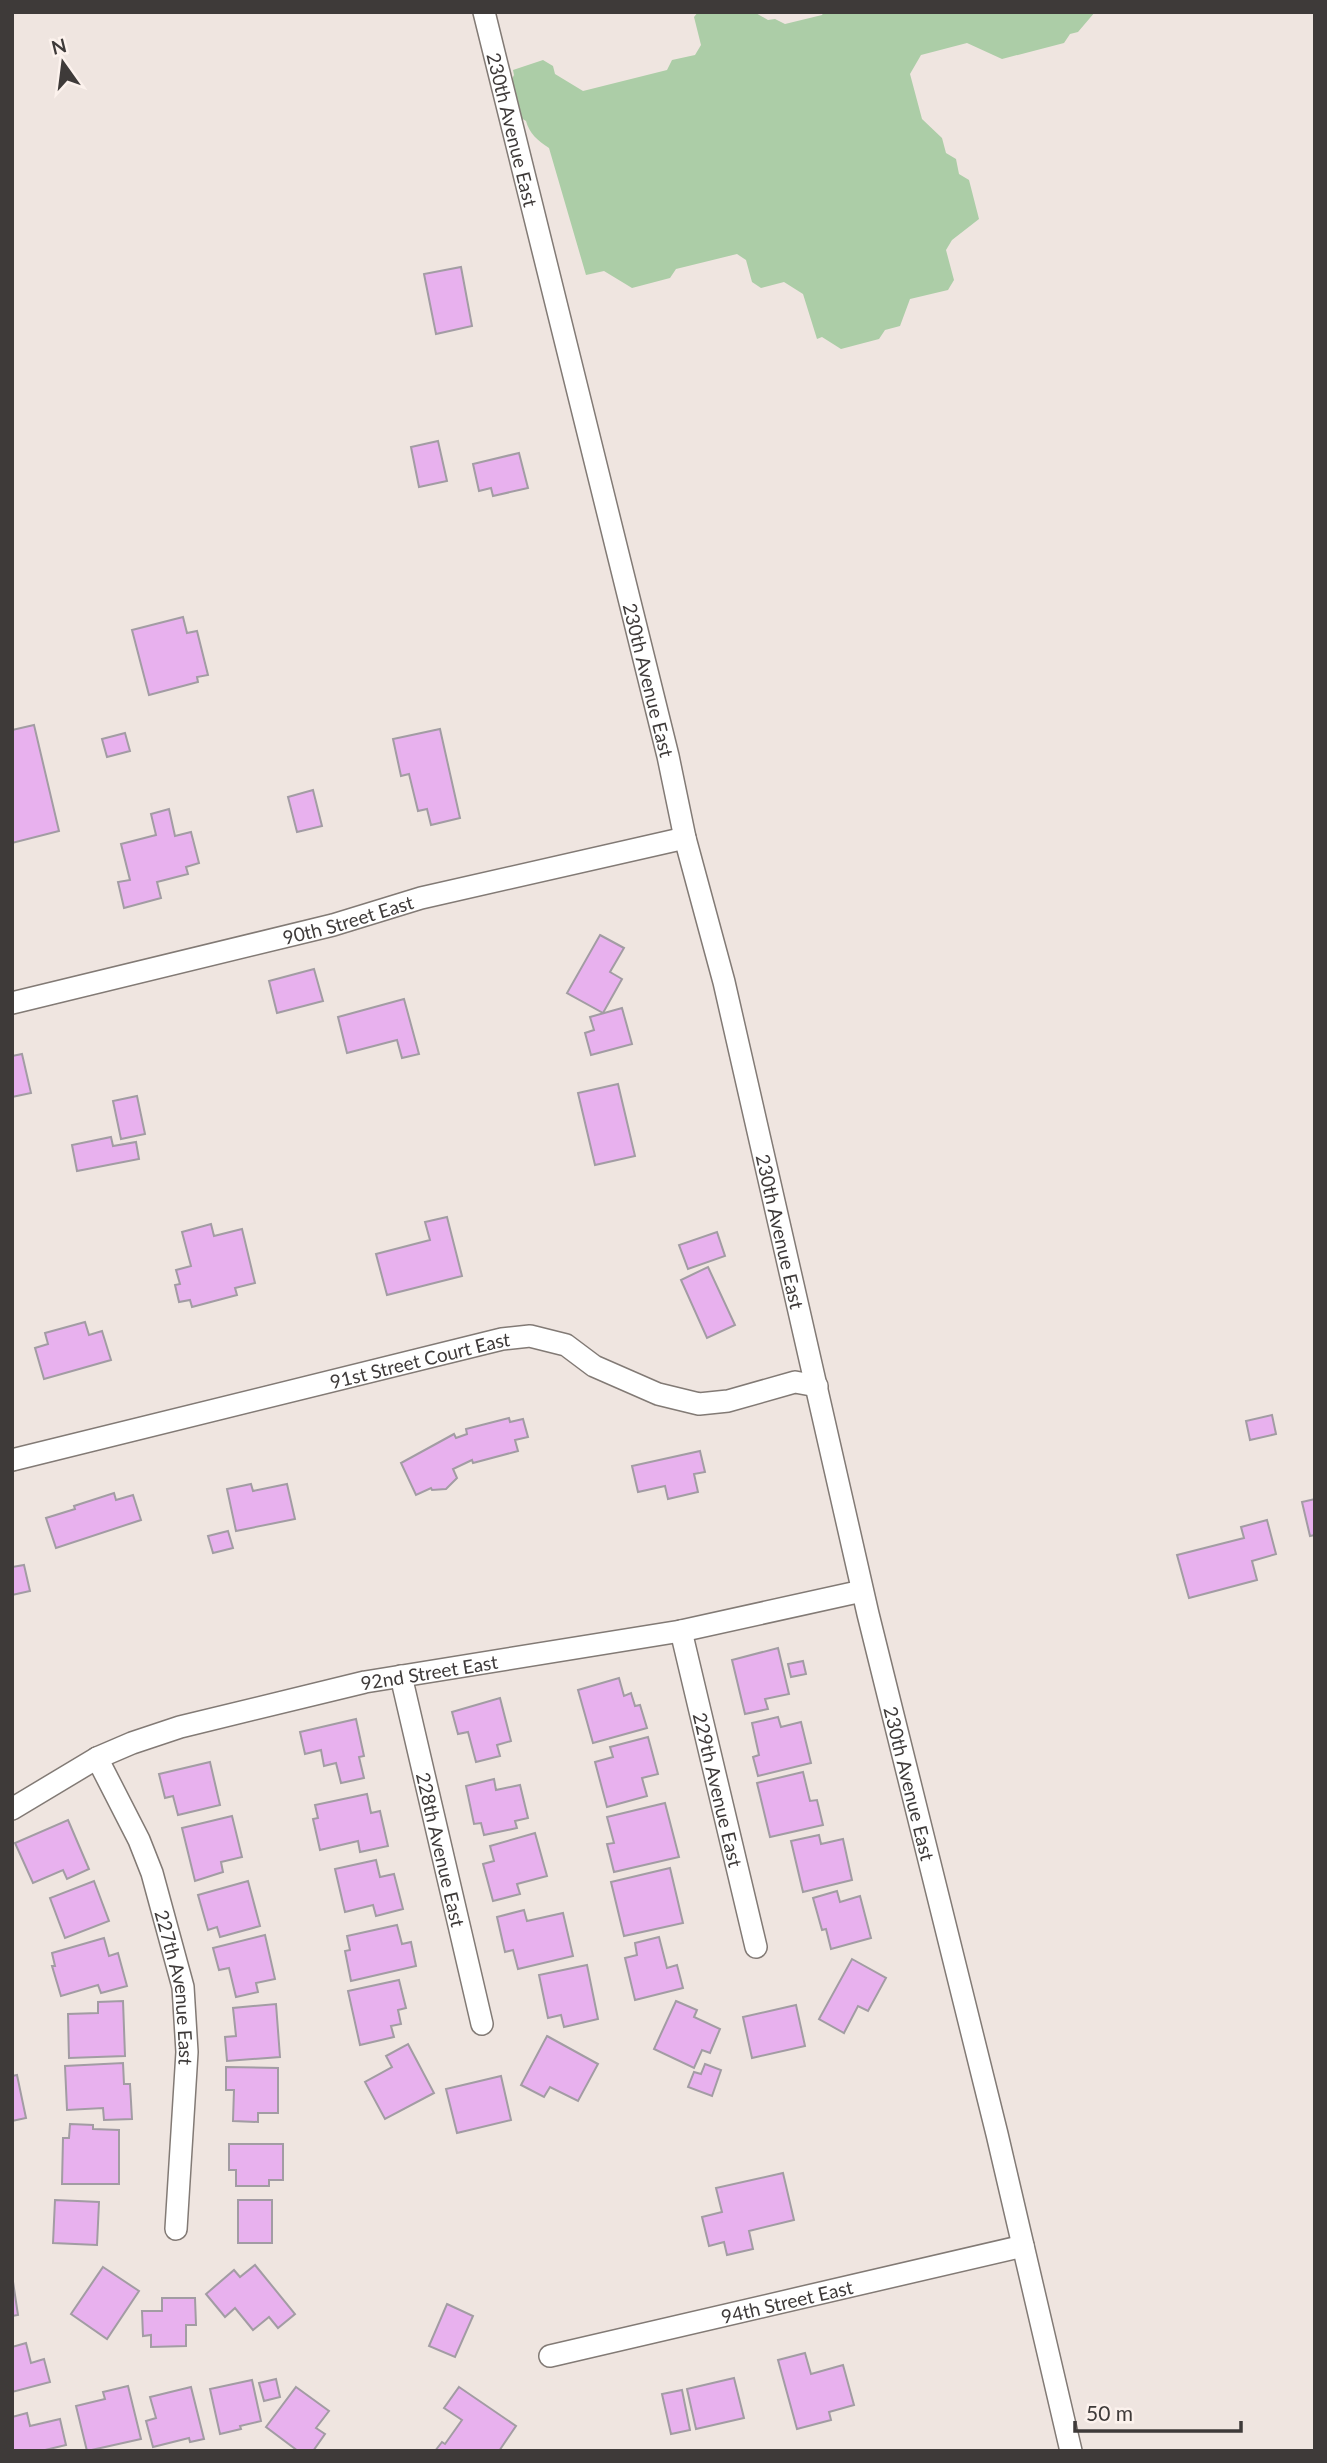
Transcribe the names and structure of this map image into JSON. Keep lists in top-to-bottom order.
{
  "streets": {
    "street": [
      "230th Avenue East",
      "90th Street East",
      "91st Street Court East",
      "92nd Street East",
      "229th Avenue East",
      "228th Avenue East",
      "227th Avenue East",
      "94th Street East"
    ]
  },
  "crossings": [
    ["230th Avenue East", "90th Street East"],
    ["230th Avenue East", "91st Street Court East"],
    ["230th Avenue East", "92nd Street East"],
    ["230th Avenue East", "94th Street East"],
    ["92nd Street East", "229th Avenue East"],
    ["92nd Street East", "228th Avenue East"],
    ["92nd Street East", "227th Avenue East"]
  ],
  "scale_bar": "50 m",
  "north": "top"
}
